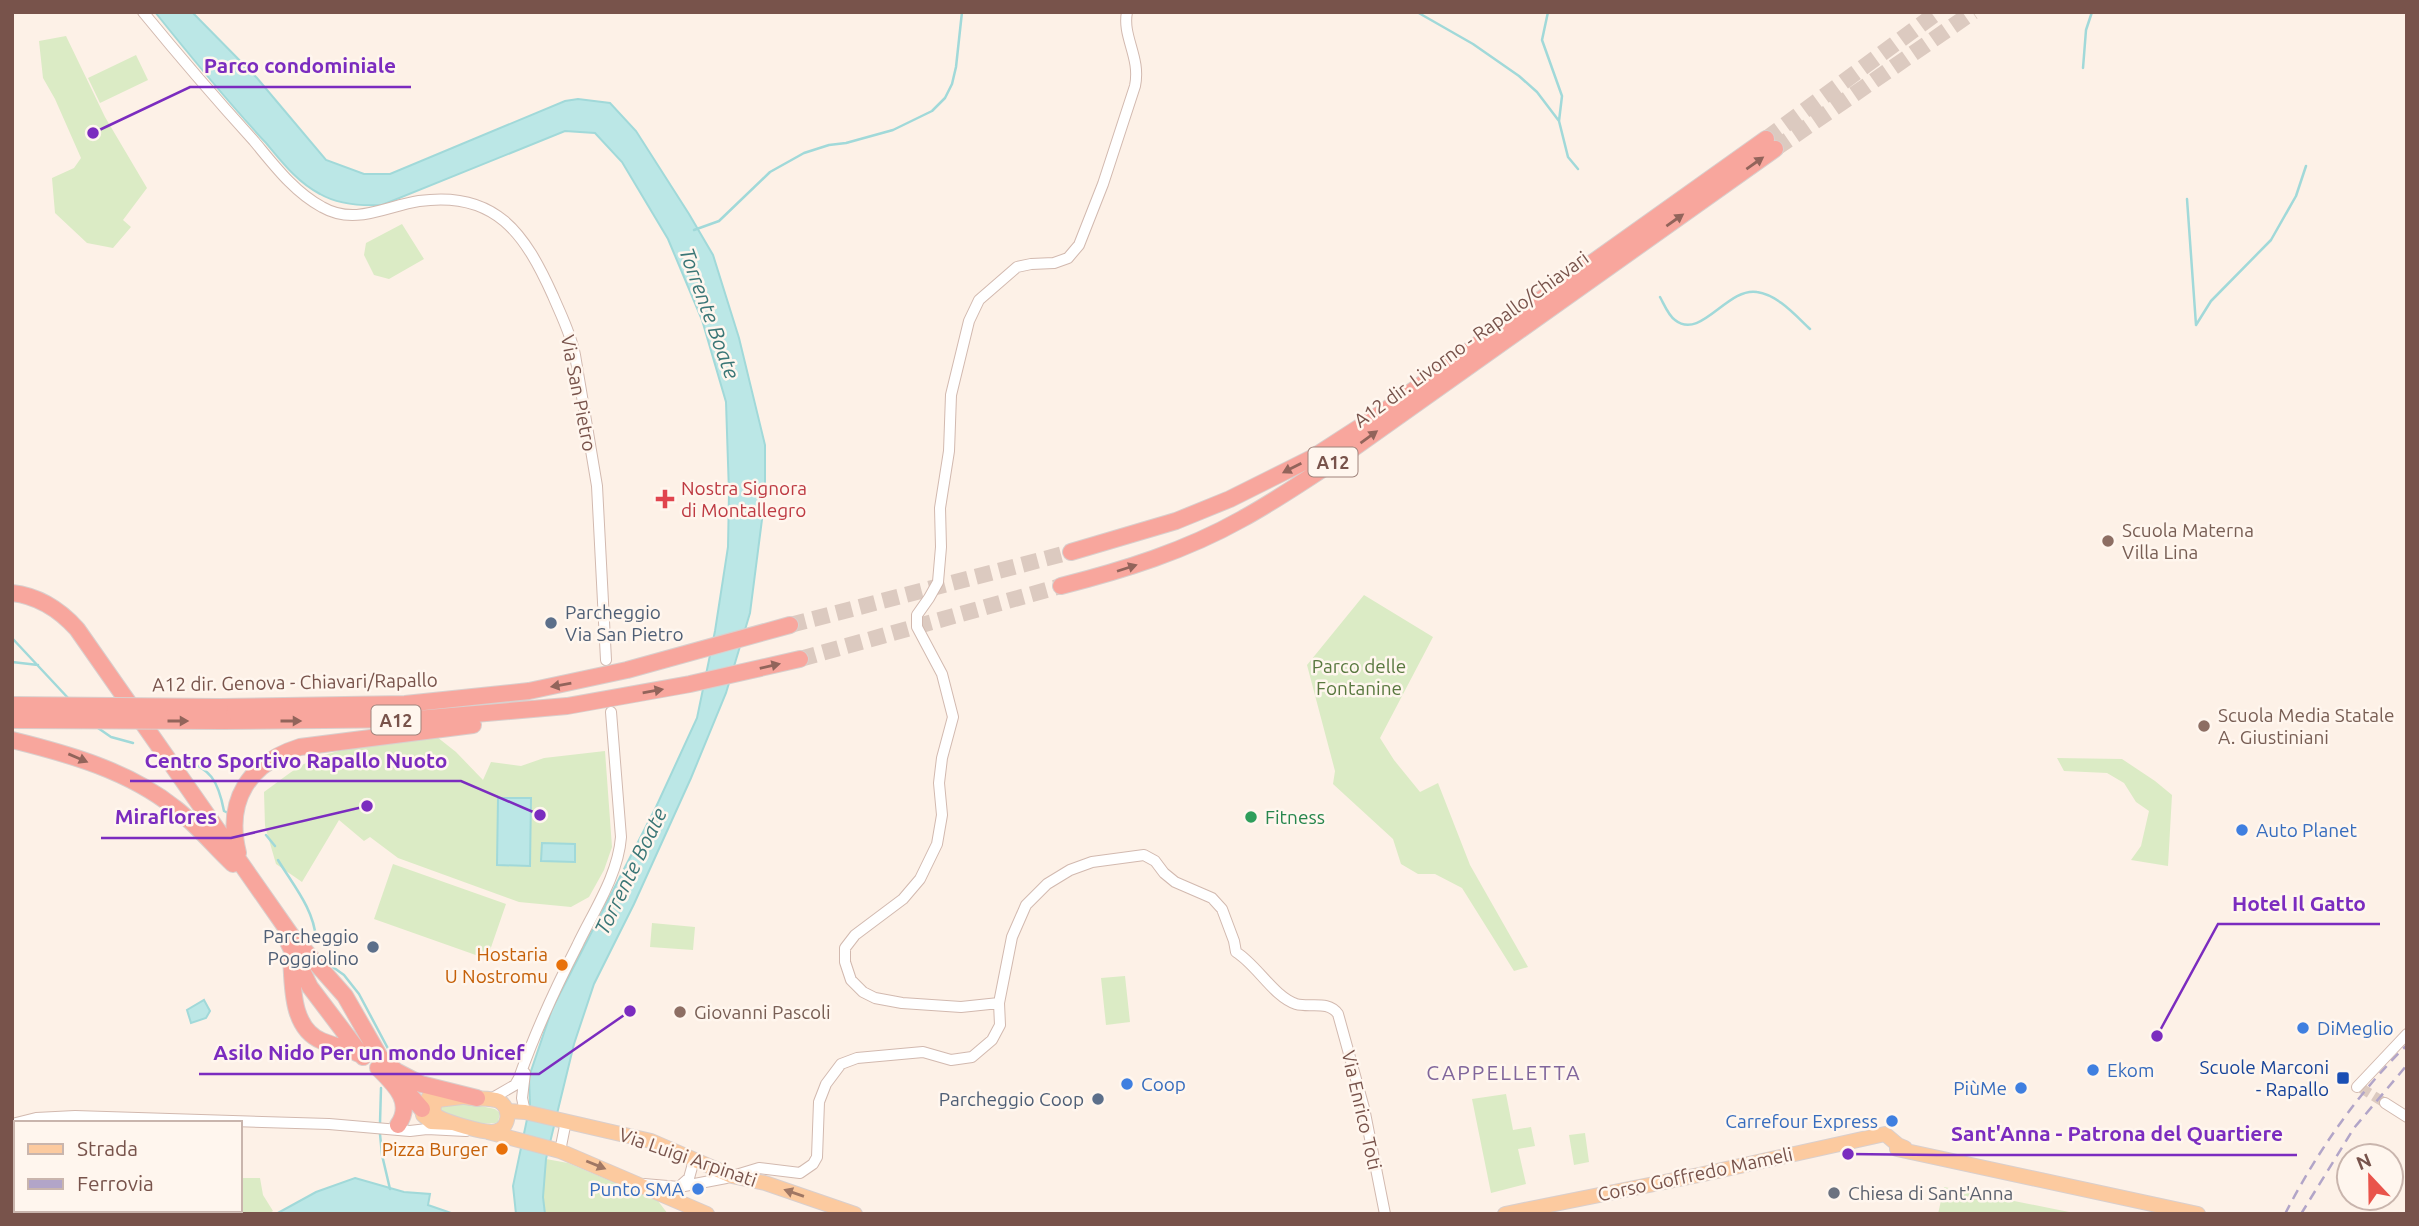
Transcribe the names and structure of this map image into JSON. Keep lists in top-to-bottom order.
{
  "streets": {
    "highway": ["A12 dir. Livorno - Rapallo/Chiavari", "A12", "A12 dir. Genova - Chiavari/Rapallo"],
    "main road": ["Via Luigi Arpinati", "Corso Goffredo Mameli"],
    "street": ["Via San Pietro", "Via Enrico Toti"]
  },
  "crossings": [
    ["A12 dir. Livorno - Rapallo/Chiavari", "A12"],
    ["A12", "A12 dir. Genova - Chiavari/Rapallo"]
  ],
  "one_way": ["Via Luigi Arpinati"],
  "districts": ["CAPPELLETTA"],
  "water": ["Torrente Boate"],
  "parks": ["Parco delle Fontanine"],
  "places": {
    "other": [
      "Parco condominiale",
      "Scuola Materna Villa Lina",
      "Parcheggio Via San Pietro",
      "Scuola Media Statale A. Giustiniani",
      "Miraflores",
      "Centro Sportivo Rapallo Nuoto",
      "Fitness",
      "Auto Planet",
      "Parcheggio Poggiolino",
      "Hostaria U Nostromu",
      "Asilo Nido Per un mondo Unicef",
      "Giovanni Pascoli",
      "DiMeglio",
      "Hotel Il Gatto",
      "Ekom",
      "Coop",
      "PiùMe",
      "Parcheggio Coop",
      "Carrefour Express",
      "Pizza Burger",
      "Sant'Anna - Patrona del Quartiere",
      "Punto SMA",
      "Chiesa di Sant'Anna"
    ],
    "health": ["Nostra Signora di Montallegro"],
    "transit": ["Scuole Marconi - Rapallo"]
  },
  "legend": ["Strada", "Ferrovia"],
  "north": "top"
}
